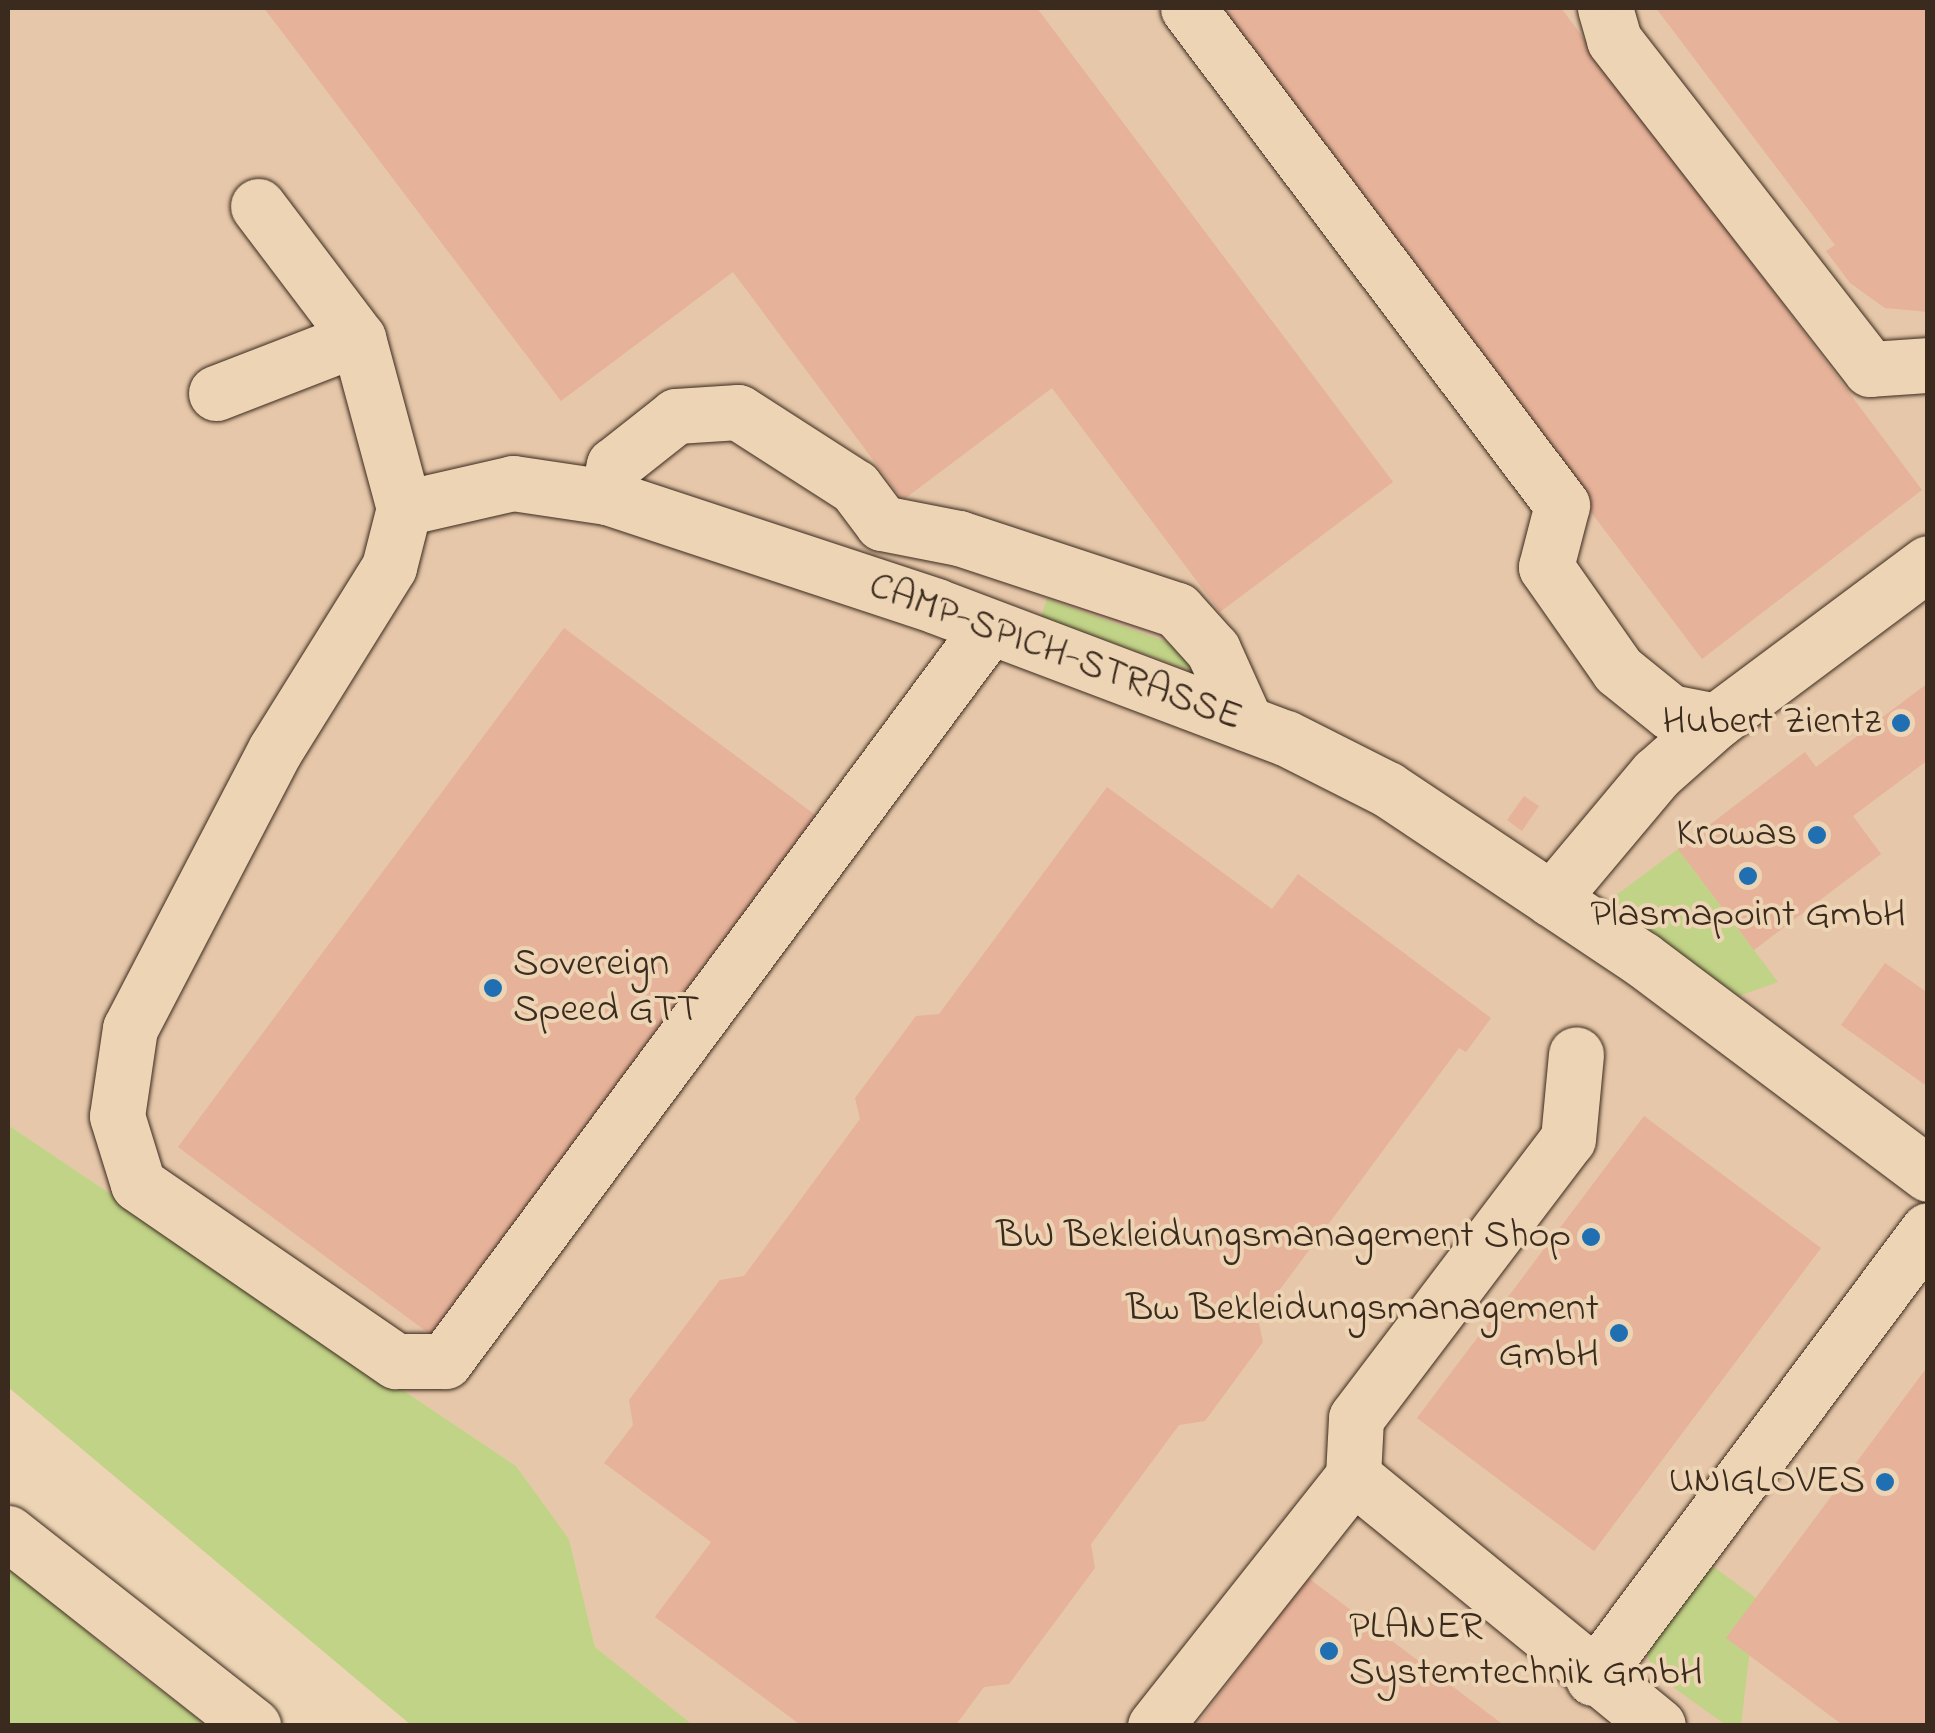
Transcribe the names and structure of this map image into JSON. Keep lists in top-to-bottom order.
{
  "streets": {
    "street": ["CAMP-SPICH-STRASSE"]
  },
  "places": [
    "Hubert Zientz",
    "Krowas",
    "Plasmapoint GmbH",
    "Sovereign Speed GTT",
    "BW Bekleidungsmanagement Shop",
    "Bw Bekleidungsmanagement GmbH",
    "UNIGLOVES",
    "PLANER Systemtechnik GmbH"
  ]
}
